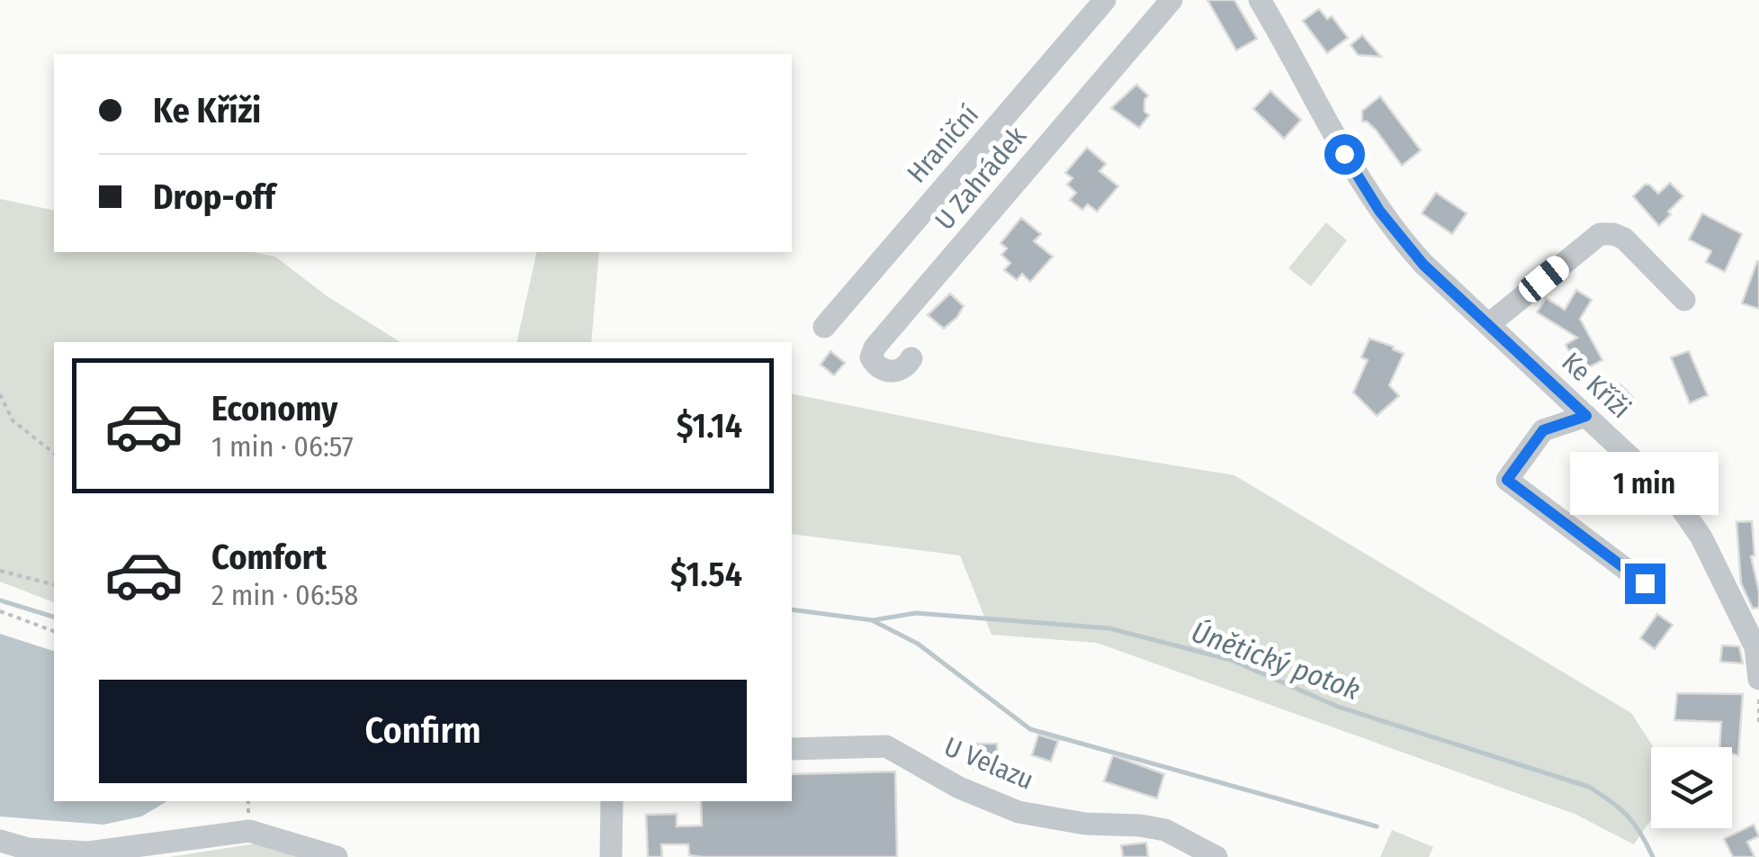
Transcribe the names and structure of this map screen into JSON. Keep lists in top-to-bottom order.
{
  "streets": {
    "street": [
      "Hraniční",
      "U Zahrádek",
      "Ke Kříži",
      "U Velazu"
    ]
  },
  "water": ["Únětický potok"],
  "page": {
    "banner": ["Ke Kříži", "Drop-off"],
    "list": [
      {
        "name": "Economy",
        "note": "1 min · 06:57",
        "value": "$1.14"
      },
      {
        "name": "Comfort",
        "note": "2 min · 06:58",
        "value": "$1.54"
      }
    ],
    "bubble": "1 min",
    "buttons": "Confirm"
  }
}
